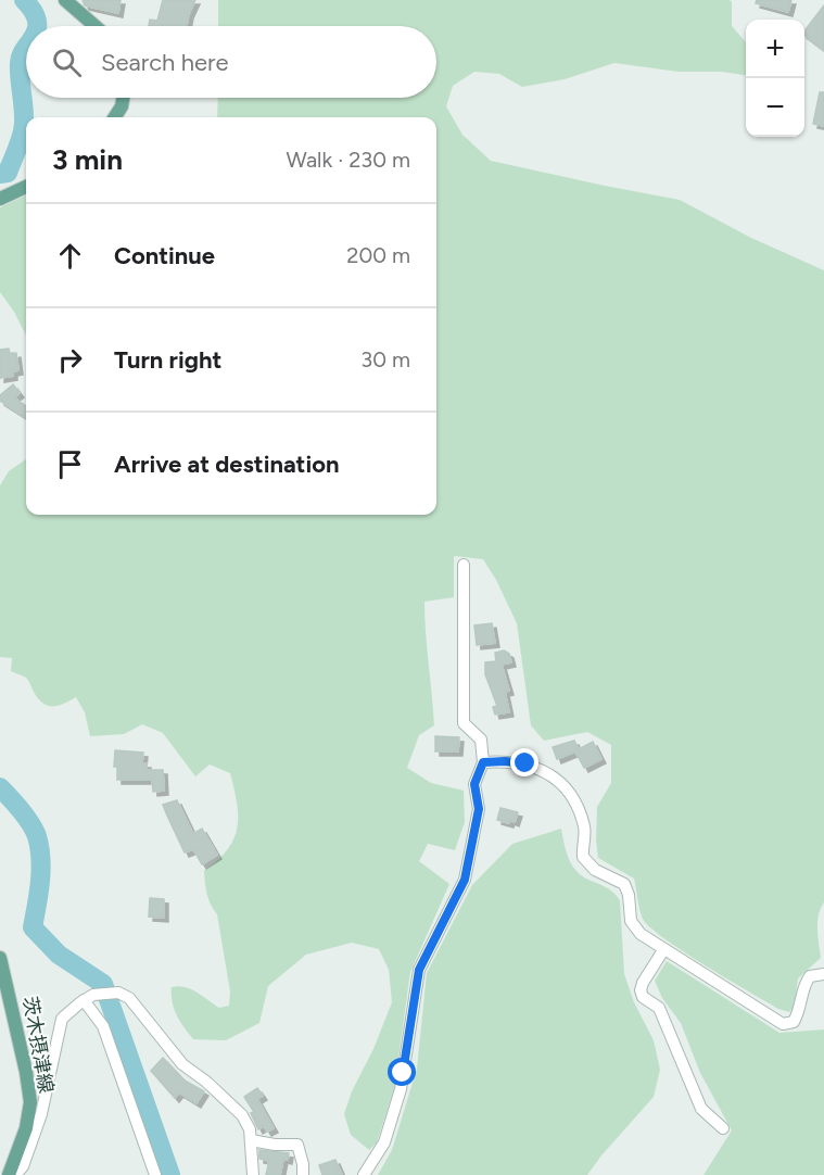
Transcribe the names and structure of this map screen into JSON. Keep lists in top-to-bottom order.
{
  "streets": {
    "main road": ["茨木摂津線"]
  },
  "page": {
    "map_buttons": ["+", "−"],
    "search": "Search here",
    "heading": ["3 min", "Walk · 230 m"],
    "list": [
      ["Continue", "200 m"],
      ["Turn right", "30 m"],
      "Arrive at destination"
    ]
  }
}
